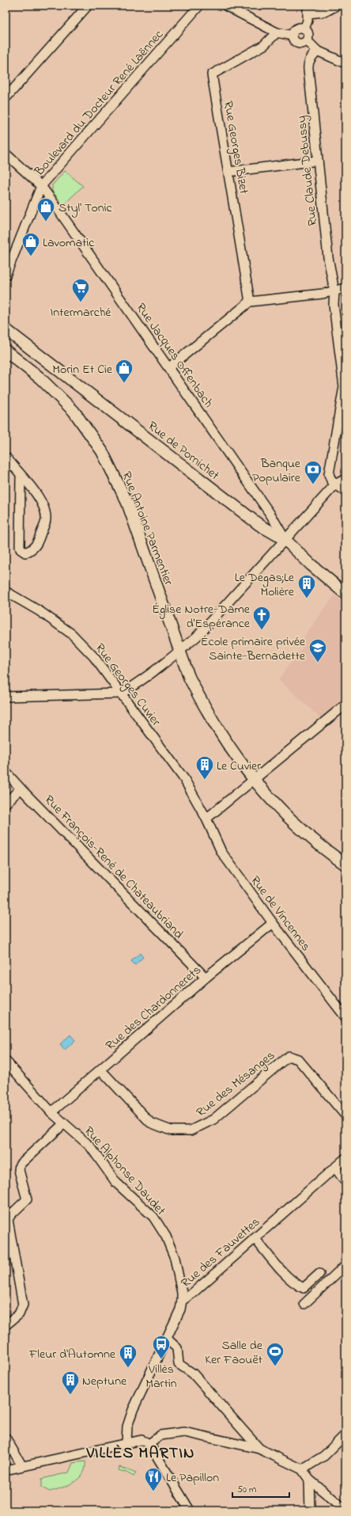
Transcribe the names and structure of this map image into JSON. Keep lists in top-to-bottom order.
{
  "streets": {
    "main road": ["Rue de Pornichet", "Rue Antoine Parmentier"],
    "street": [
      "Boulevard du Docteur René Laënnec",
      "Rue Georges Bizet",
      "Rue Claude Debussy",
      "Rue Jacques Offenbach",
      "Rue Georges Cuvier",
      "Rue François-René de Chateaubriand",
      "Rue de Vincennes",
      "Rue des Chardonnerets",
      "Rue des Mésanges",
      "Rue Alphonse Daudet",
      "Rue des Fauvettes"
    ]
  },
  "crossings": [
    ["Boulevard du Docteur René Laënnec", "Rue Jacques Offenbach"],
    ["Rue Jacques Offenbach", "Rue de Pornichet"],
    ["Rue Georges Cuvier", "Rue de Vincennes"],
    ["Rue François-René de Chateaubriand", "Rue des Chardonnerets"],
    ["Rue de Vincennes", "Rue des Chardonnerets"],
    ["Rue des Chardonnerets", "Rue des Mésanges"],
    ["Rue des Chardonnerets", "Rue Alphonse Daudet"],
    ["Rue Alphonse Daudet", "Rue des Fauvettes"]
  ],
  "districts": ["VILLÈS MARTIN"],
  "places": {
    "shop": ["Styl' Tonic", "Lavomatic", "Morin Et Cie"],
    "supermarket": ["Intermarché"],
    "bank": ["Banque Populaire"],
    "building": [
      "Le Degas;Le Molière",
      "Le Cuvier",
      "Fleur d'Automne",
      "Neptune"
    ],
    "church": ["Église Notre-Dame d'Espérance"],
    "school or university": ["École primaire privée Sainte-Bernadette"],
    "bus stop": ["Villès Martin"],
    "sports": ["Salle de Ker Faouët"],
    "restaurant": ["Le Papillon"]
  },
  "scale_bar": "50 m"
}
